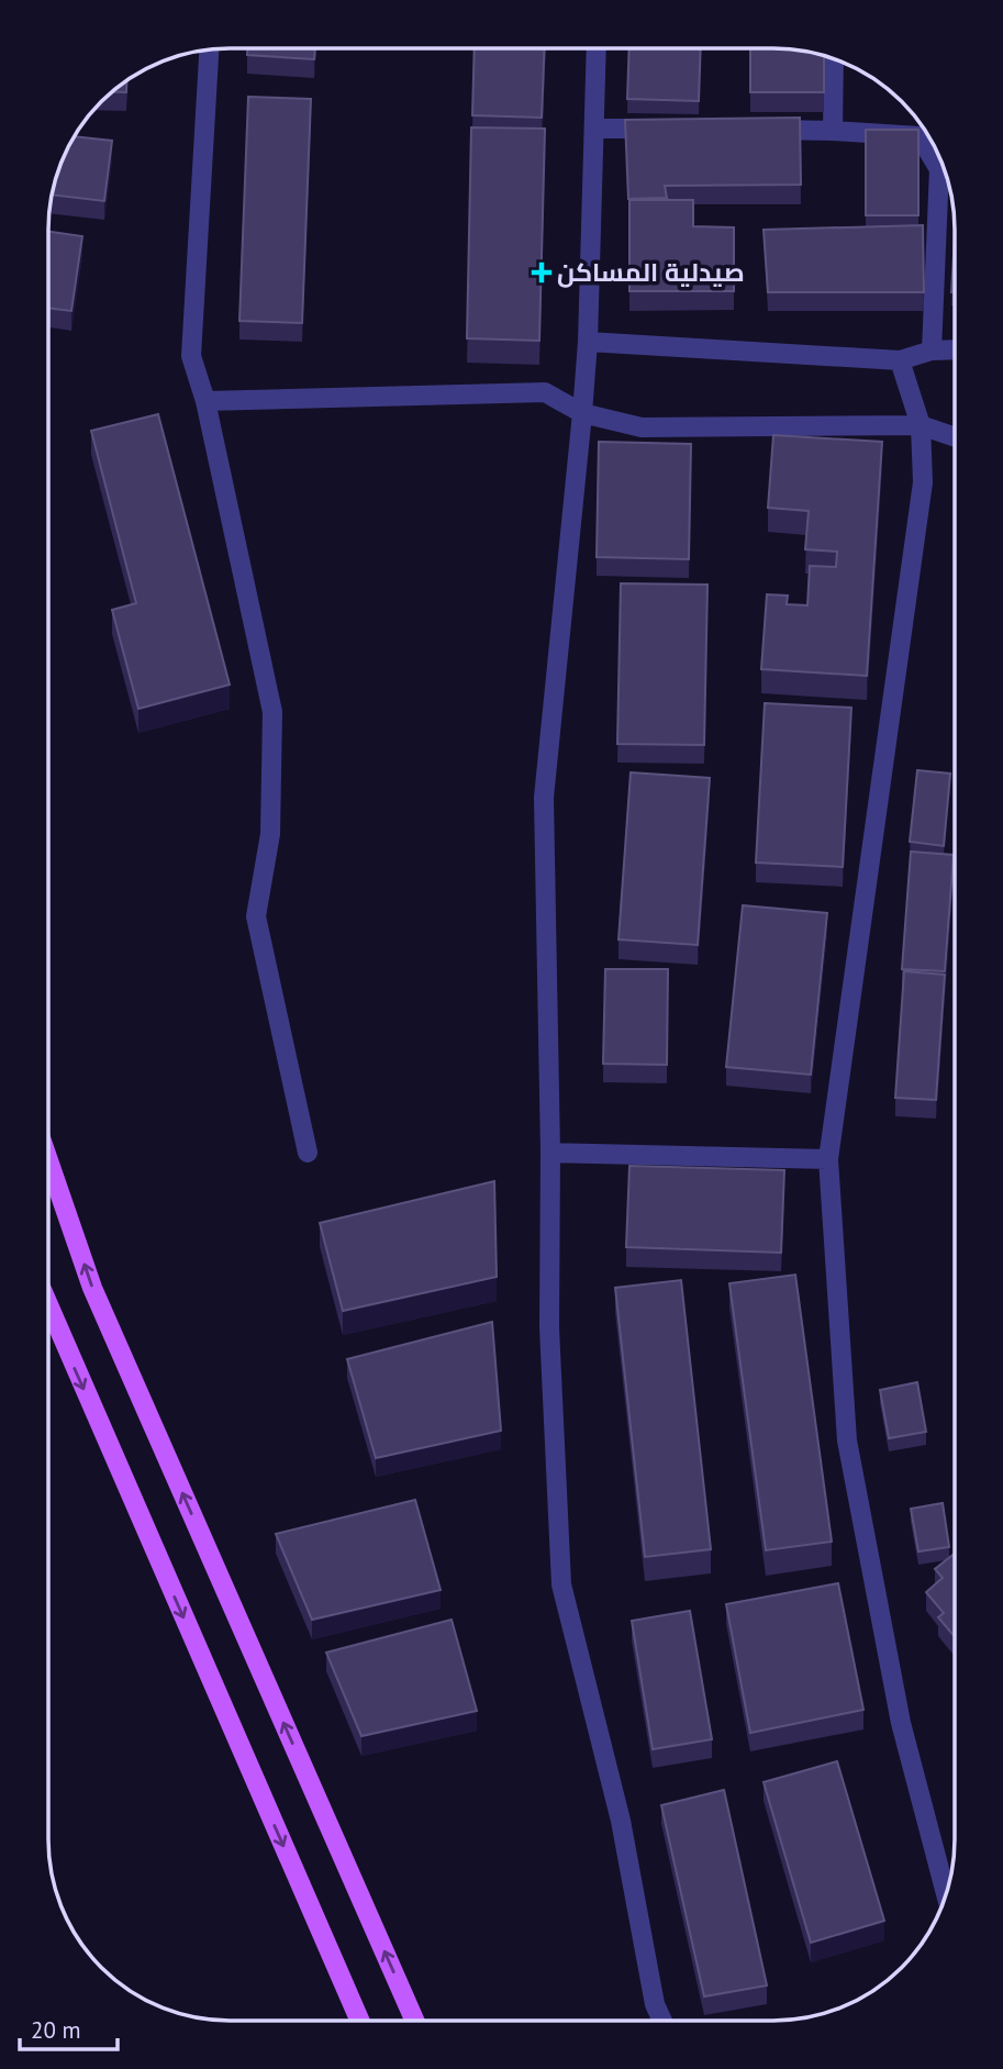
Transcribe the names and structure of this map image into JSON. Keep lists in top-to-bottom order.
{
  "places": {
    "health": ["صيدلية المساكن"]
  },
  "scale_bar": "20 m"
}
